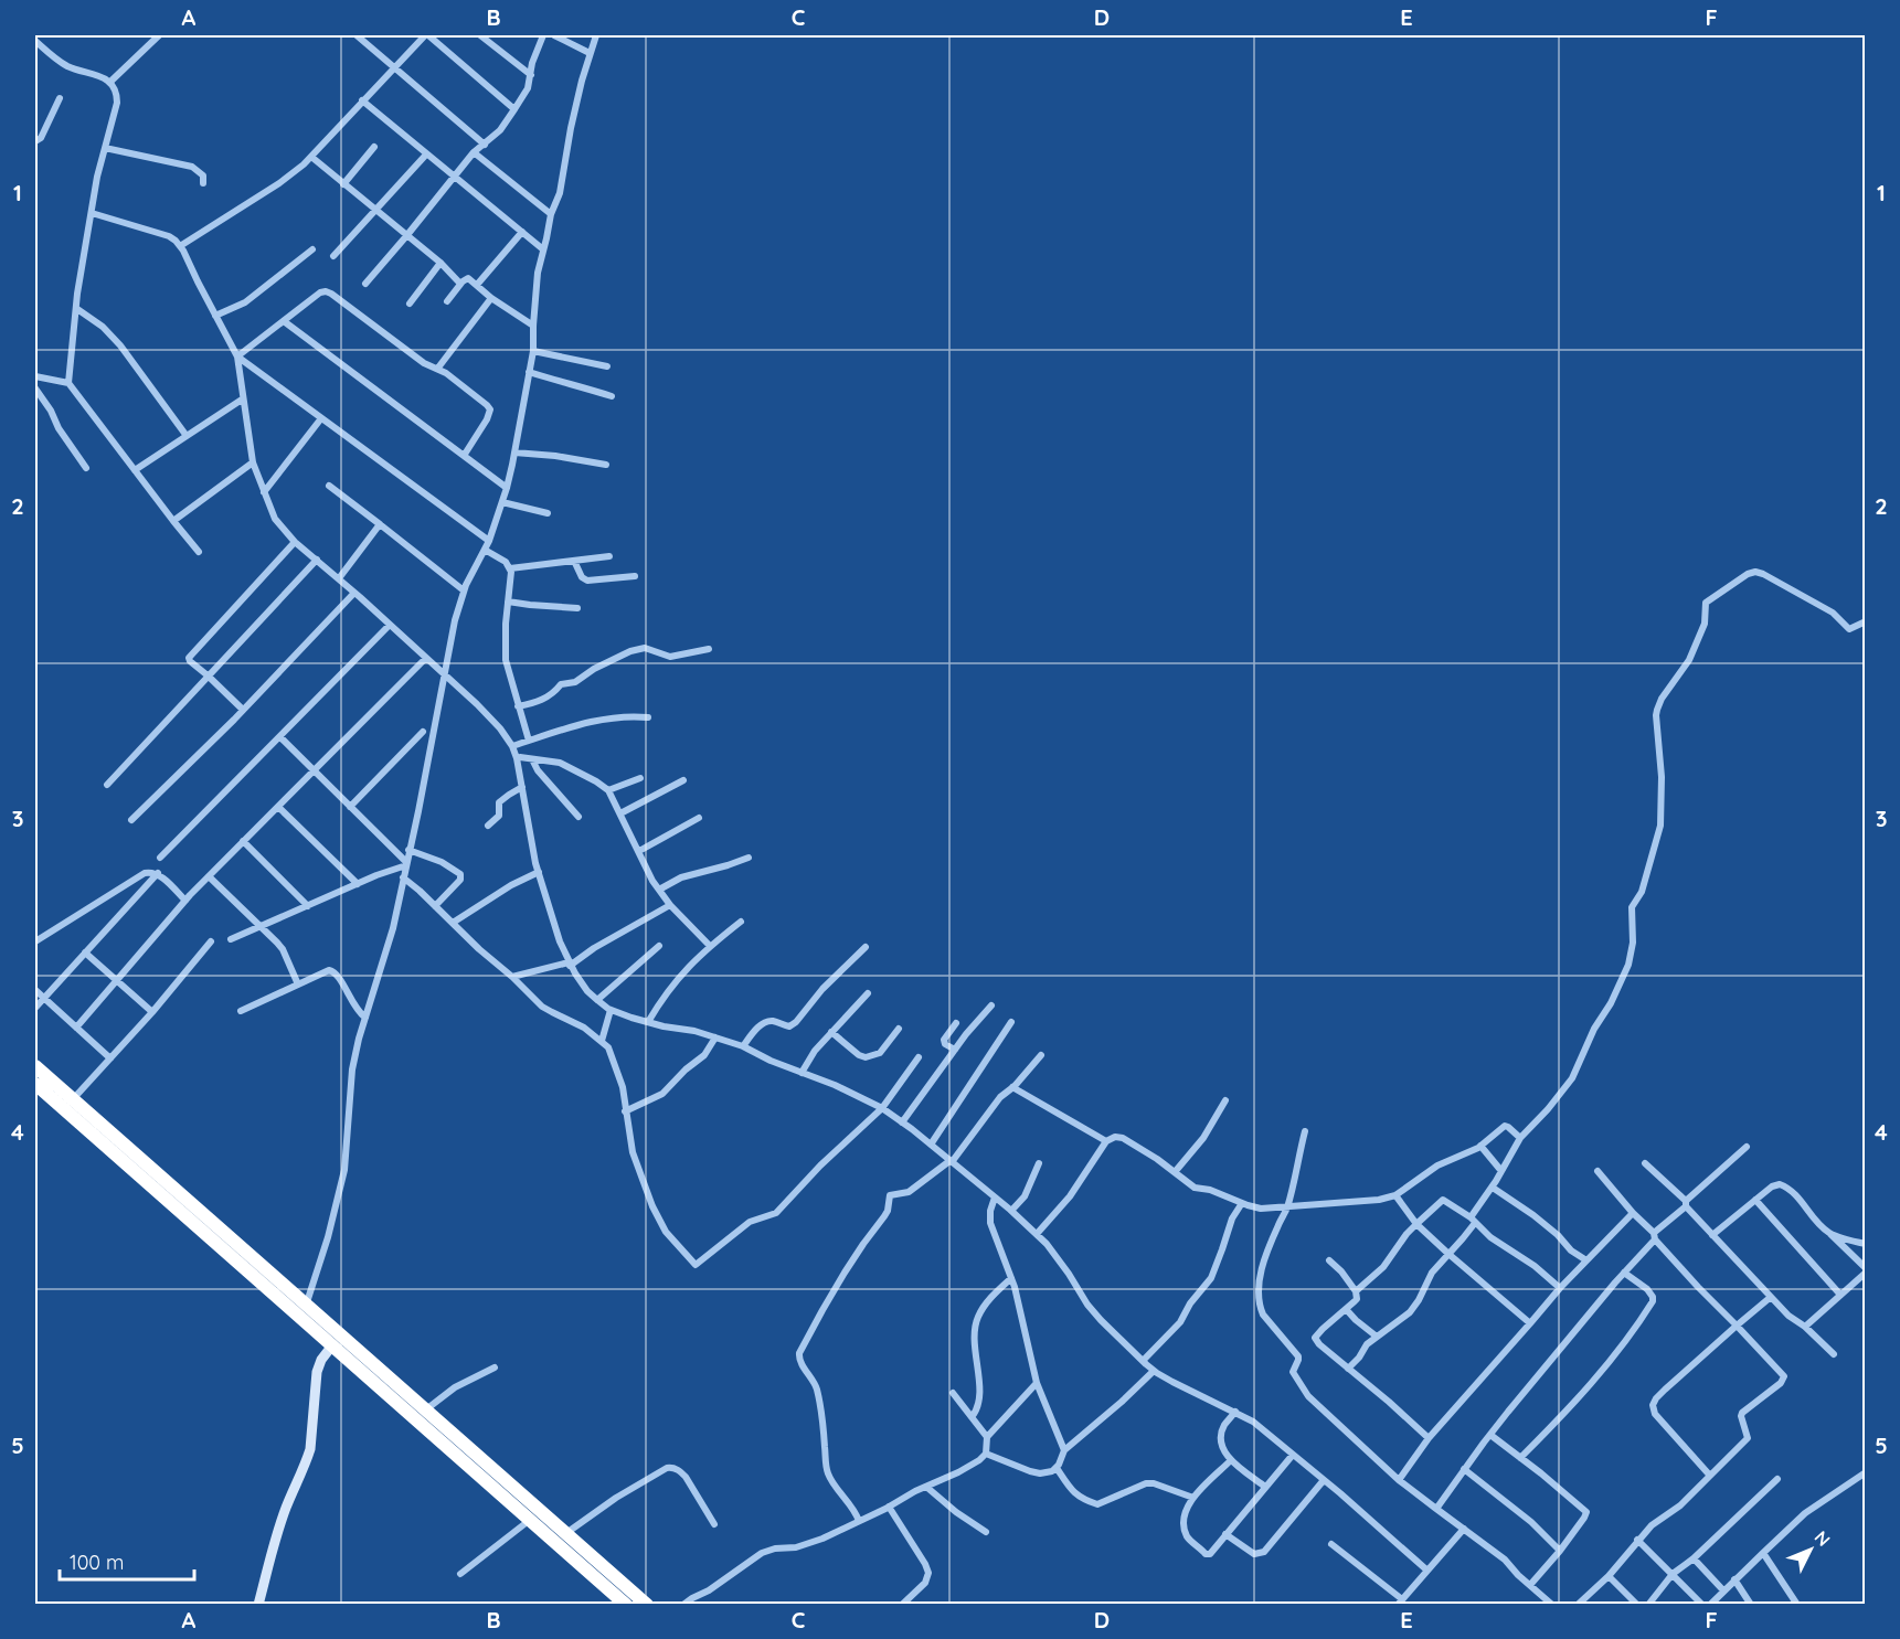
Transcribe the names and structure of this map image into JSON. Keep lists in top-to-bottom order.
{
  "scale_bar": "100 m",
  "north": "top right",
  "grid": {
    "columns": [
      "A",
      "B",
      "C",
      "D",
      "E",
      "F"
    ],
    "rows": [
      "1",
      "2",
      "3",
      "4",
      "5"
    ]
  }
}
